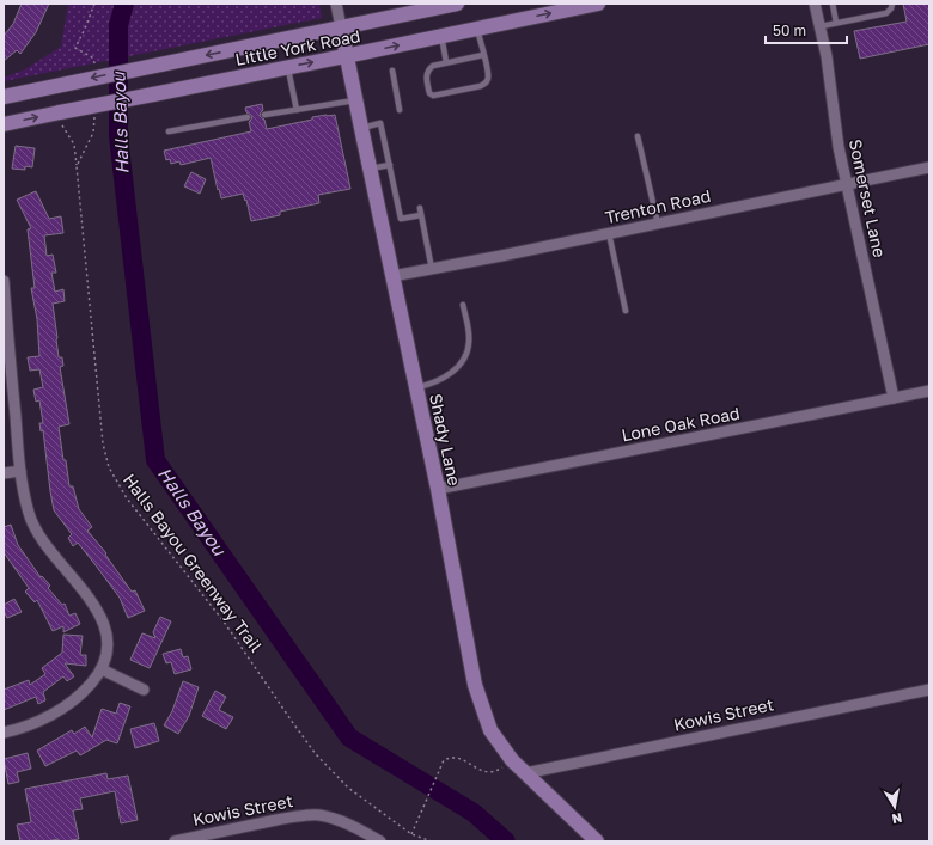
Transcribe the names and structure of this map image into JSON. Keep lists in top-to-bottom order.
{
  "streets": {
    "main road": ["Little York Road", "Shady Lane"],
    "street": [
      "Somerset Lane",
      "Trenton Road",
      "Lone Oak Road",
      "Kowis Street"
    ],
    "path": ["Halls Bayou Greenway Trail"]
  },
  "crossings": [
    ["Little York Road", "Shady Lane"],
    ["Little York Road", "Halls Bayou Greenway Trail"],
    ["Somerset Lane", "Trenton Road"],
    ["Somerset Lane", "Lone Oak Road"],
    ["Trenton Road", "Shady Lane"],
    ["Lone Oak Road", "Shady Lane"],
    ["Shady Lane", "Kowis Street"]
  ],
  "water": ["Halls Bayou"],
  "scale_bar": "50 m",
  "north": "bottom"
}
